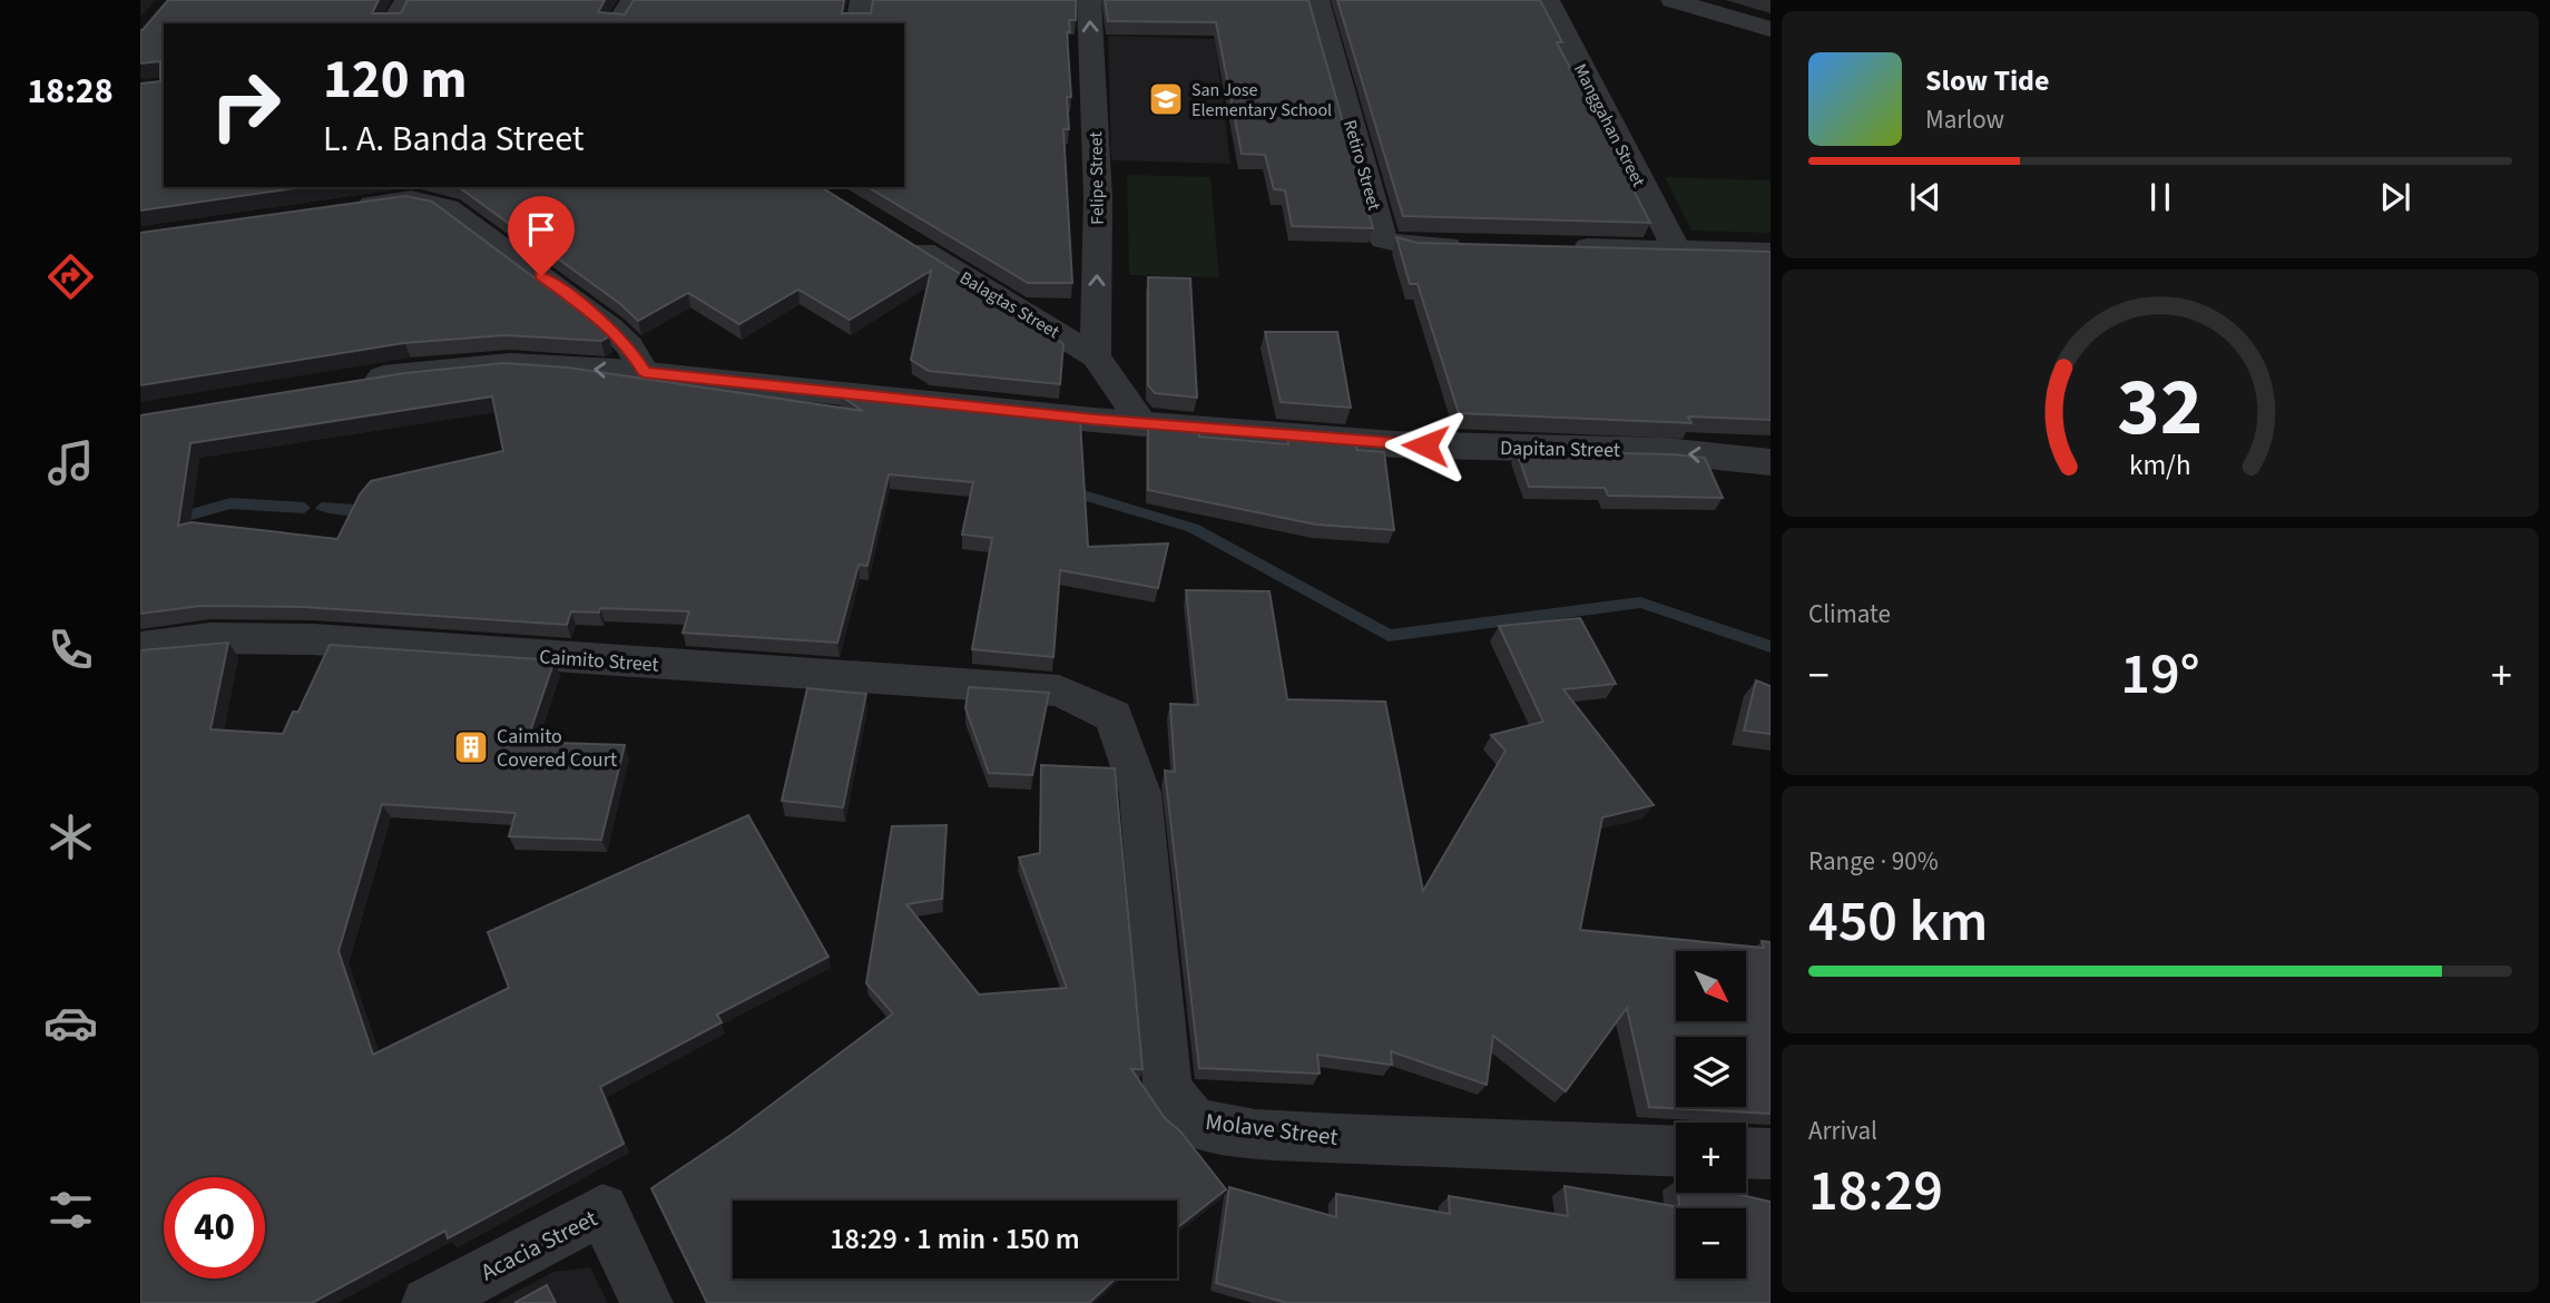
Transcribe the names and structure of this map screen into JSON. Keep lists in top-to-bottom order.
{
  "streets": {
    "street": [
      "Manggahan Street",
      "Retiro Street",
      "Felipe Street",
      "Balagtas Street",
      "Dapitan Street",
      "Caimito Street",
      "Molave Street",
      "Acacia Street"
    ]
  },
  "crossings": [
    ["Felipe Street", "Balagtas Street"],
    ["Balagtas Street", "Dapitan Street"],
    ["Caimito Street", "Molave Street"]
  ],
  "one_way": ["Felipe Street", "Dapitan Street"],
  "places": {
    "school or university": ["San Jose Elementary School"],
    "building": ["Caimito Covered Court"]
  },
  "north": "bottom right",
  "page": {
    "tabs": "18:28",
    "turn": ["120 m", "L. A. Banda Street"],
    "song": ["Slow Tide", "Marlow"],
    "tile": [
      "Climate",
      ["Range · 90%", "450 km"],
      ["Arrival", "18:29"]
    ],
    "heat": ["−", "19°", "+"],
    "map_buttons": ["+", "−"],
    "limit": "40",
    "trip": "18:29 · 1 min · 150 m",
    "gauge": ["32", "km/h"]
  }
}
